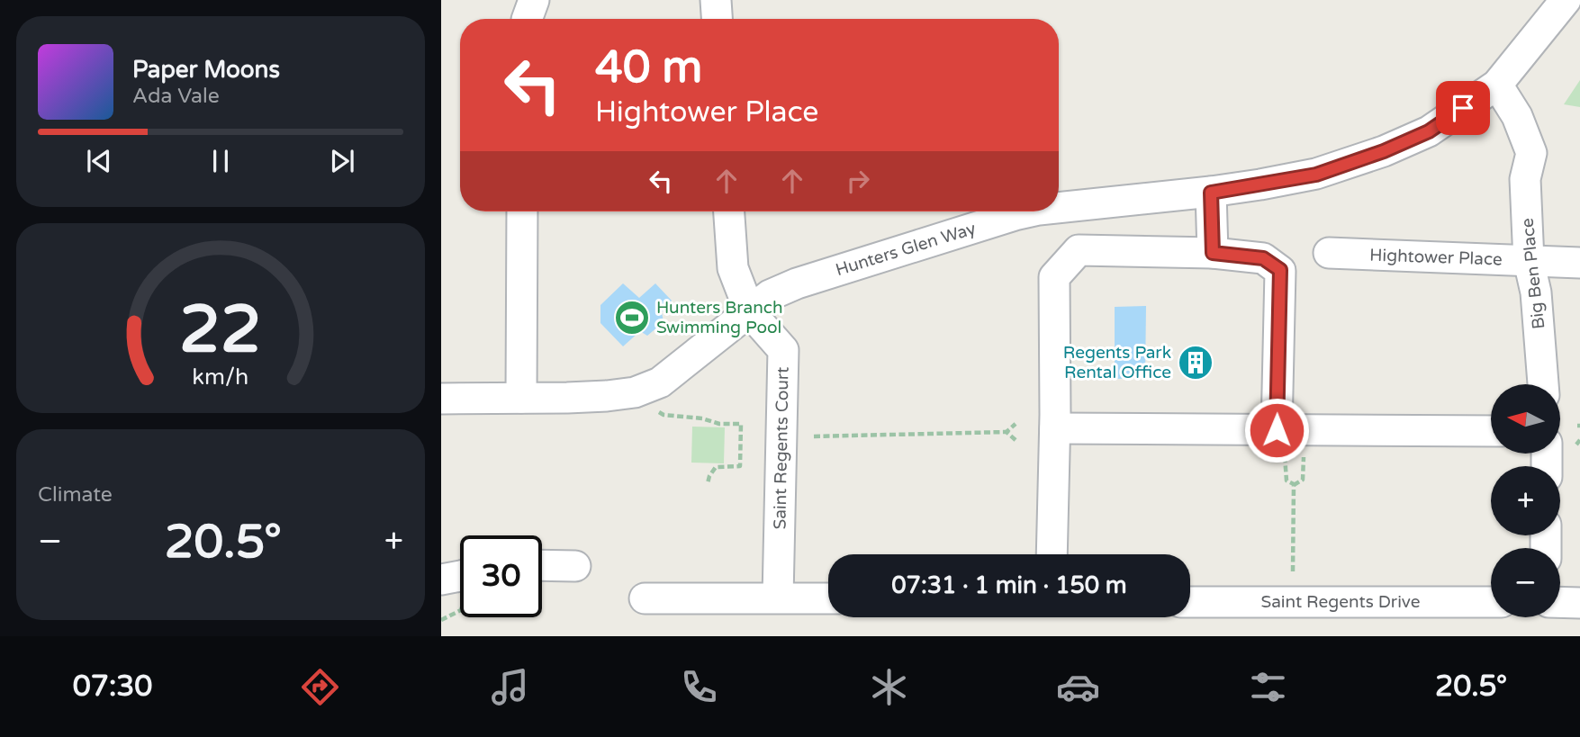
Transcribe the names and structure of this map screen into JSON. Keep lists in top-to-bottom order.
{
  "streets": {
    "street": [
      "Hunters Glen Way",
      "Hightower Place",
      "Big Ben Place",
      "Saint Regents Court",
      "Saint Regents Drive"
    ]
  },
  "crossings": [
    ["Hunters Glen Way", "Big Ben Place"],
    ["Hunters Glen Way", "Saint Regents Court"],
    ["Hightower Place", "Big Ben Place"]
  ],
  "places": {
    "sports": ["Hunters Branch Swimming Pool"],
    "building": ["Regents Park Rental Office"]
  },
  "north": "left",
  "page": {
    "turn": ["40 m", "Hightower Place"],
    "song": ["Paper Moons", "Ada Vale"],
    "map_buttons": ["+", "−"],
    "tile": "Climate",
    "heat": ["−", "20.5°", "+"],
    "limit": "30",
    "trip": "07:31 · 1 min · 150 m",
    "tabs": ["07:30", "20.5°"],
    "gauge": ["22", "km/h"]
  }
}
